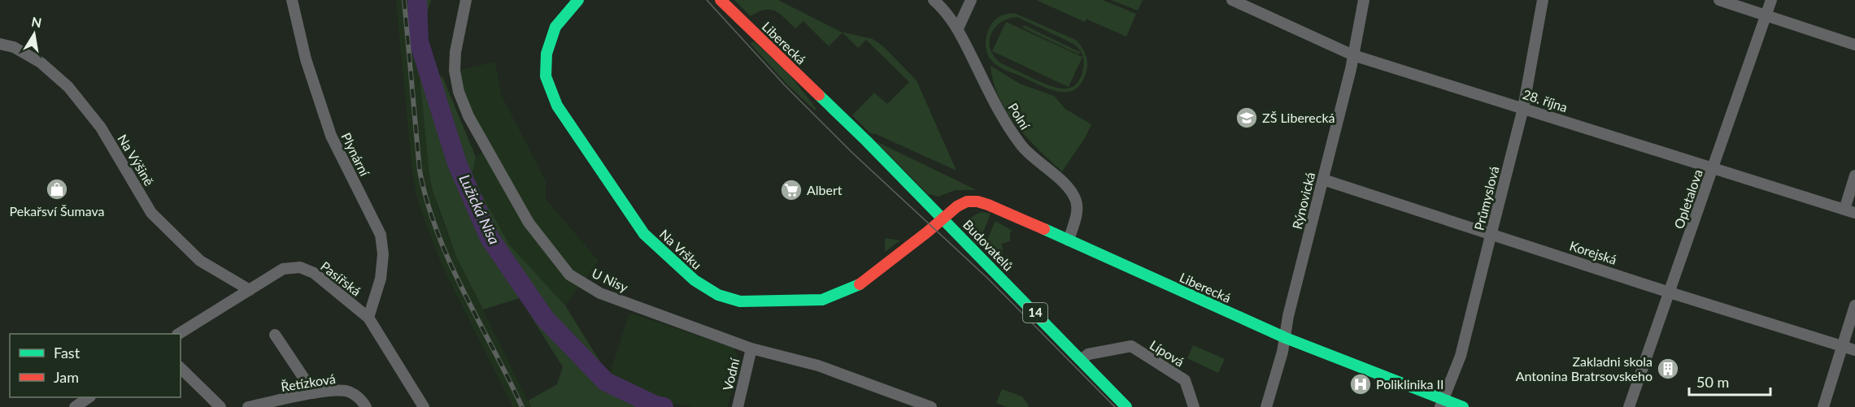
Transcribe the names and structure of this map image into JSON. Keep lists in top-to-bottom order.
{
  "streets": {
    "street": [
      "Liberecká",
      "28. října",
      "Polní",
      "Plynární",
      "Na Výšině",
      "Průmyslová",
      "Opletalova",
      "Rýnovická",
      "Budovatelů",
      "Na Vršku",
      "Korejská",
      "Pasířská",
      "U Nisy",
      "14",
      "Lípová",
      "Vodní",
      "Řetízková"
    ]
  },
  "crossings": [
    ["Liberecká", "Polní"],
    ["Liberecká", "Průmyslová"],
    ["Liberecká", "Rýnovická"],
    ["Liberecká", "Budovatelů"],
    ["Liberecká", "Na Vršku"],
    ["28. října", "Průmyslová"],
    ["28. října", "Opletalova"],
    ["28. října", "Rýnovická"],
    ["Plynární", "Pasířská"],
    ["Na Výšině", "Pasířská"],
    ["Průmyslová", "Korejská"],
    ["Opletalova", "Korejská"],
    ["Rýnovická", "Korejská"],
    ["Budovatelů", "Na Vršku"],
    ["Budovatelů", "Lípová"],
    ["U Nisy", "Vodní"]
  ],
  "water": ["Lužická Nisa"],
  "places": {
    "school or university": ["ZŠ Liberecká"],
    "shop": ["Pekařsví Šumava"],
    "supermarket": ["Albert"],
    "building": ["Zakladni skola Antonina Bratrsovskeho"],
    "hospital": ["Poliklinika II"]
  },
  "legend": ["Fast", "Jam"],
  "scale_bar": "50 m",
  "north": "top"
}
